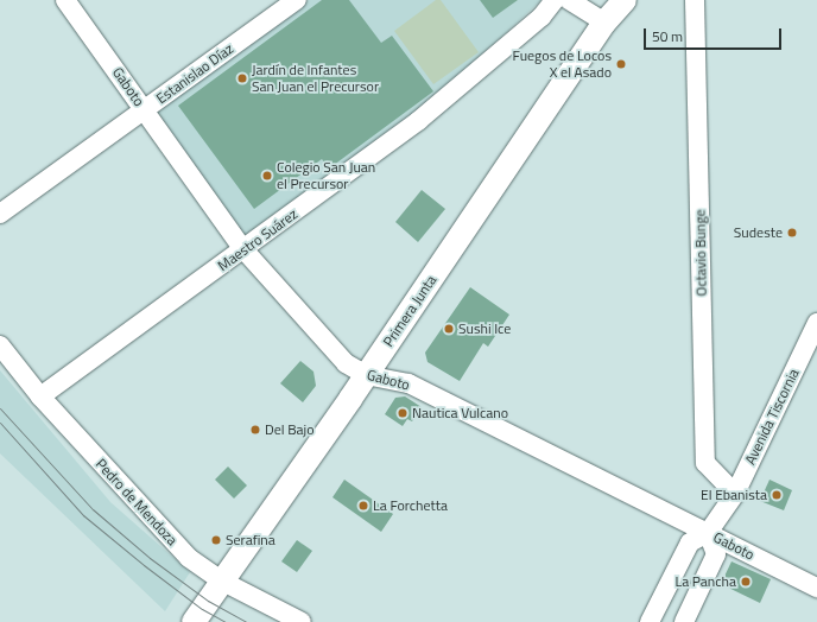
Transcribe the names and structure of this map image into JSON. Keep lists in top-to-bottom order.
{
  "streets": {
    "street": [
      "Estanislao Díaz",
      "Gaboto",
      "Maestro Suárez",
      "Octavio Bunge",
      "Primera Junta",
      "Avenida Tiscornia",
      "Pedro de Mendoza"
    ]
  },
  "crossings": [
    ["Estanislao Díaz", "Gaboto"],
    ["Gaboto", "Maestro Suárez"],
    ["Gaboto", "Primera Junta"],
    ["Gaboto", "Avenida Tiscornia"],
    ["Maestro Suárez", "Pedro de Mendoza"],
    ["Octavio Bunge", "Avenida Tiscornia"],
    ["Primera Junta", "Pedro de Mendoza"]
  ],
  "places": [
    "Fuegos de Locos X el Asado",
    "Jardín de Infantes San Juan el Precursor",
    "Colegio San Juan el Precursor",
    "Sudeste",
    "Sushi Ice",
    "Nautica Vulcano",
    "Del Bajo",
    "El Ebanista",
    "La Forchetta",
    "Serafina",
    "La Pancha"
  ],
  "scale_bar": "50 m"
}
